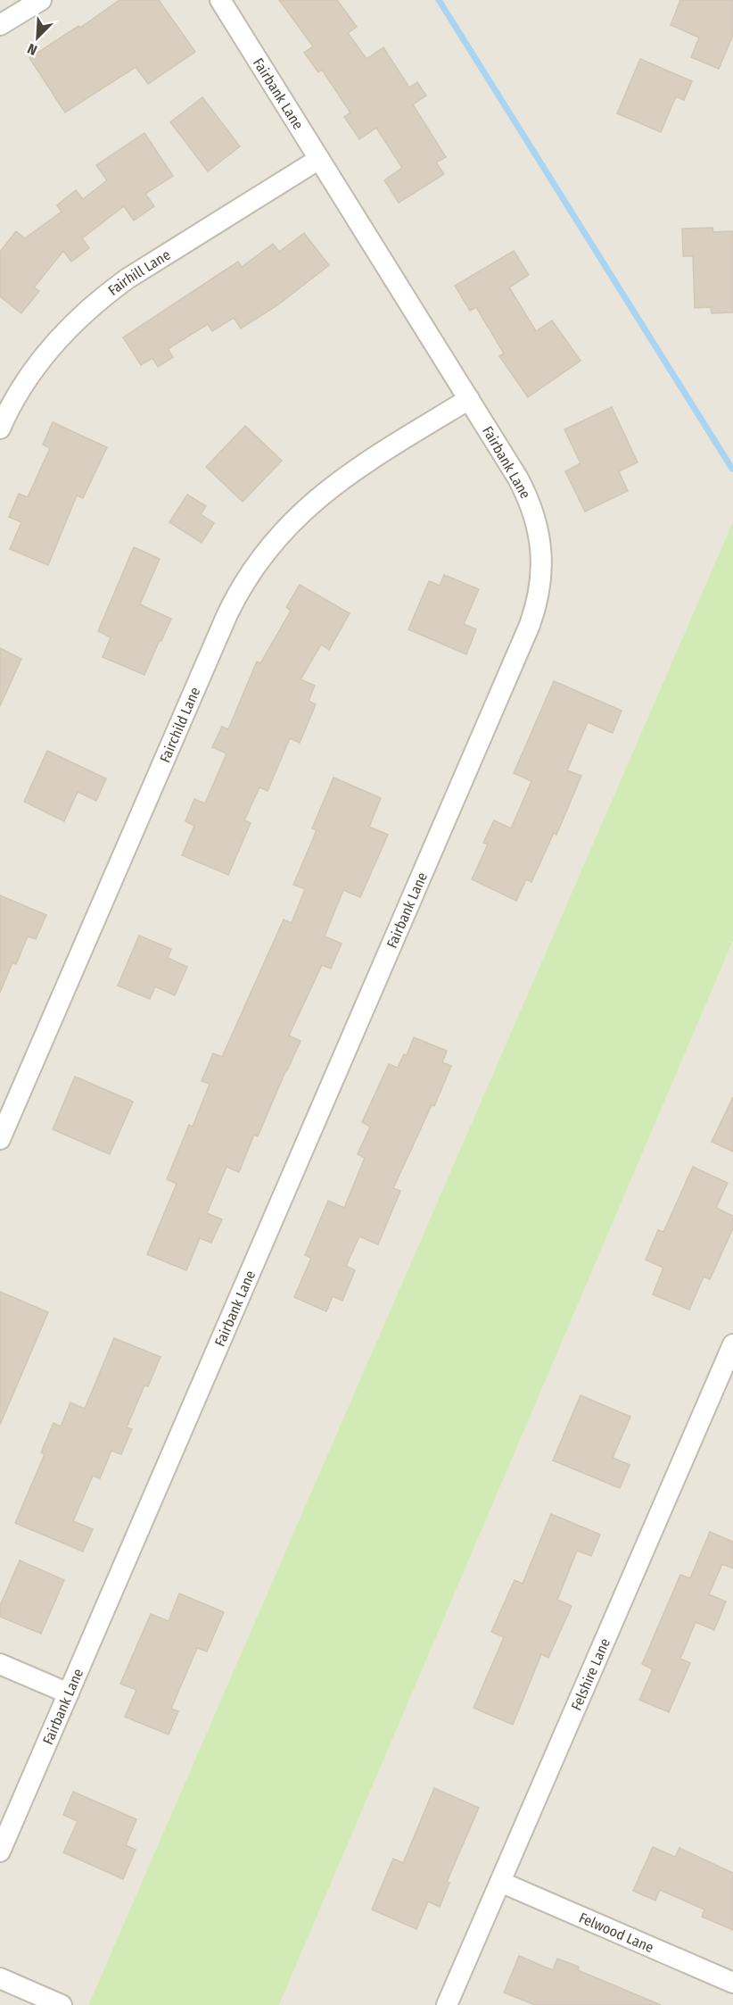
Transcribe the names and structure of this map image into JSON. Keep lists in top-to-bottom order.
{
  "streets": {
    "street": [
      "Fairbank Lane",
      "Fairhill Lane",
      "Fairchild Lane",
      "Felshire Lane",
      "Felwood Lane"
    ]
  },
  "crossings": [
    ["Fairbank Lane", "Fairhill Lane"],
    ["Fairbank Lane", "Fairchild Lane"],
    ["Felshire Lane", "Felwood Lane"]
  ],
  "north": "bottom left"
}
